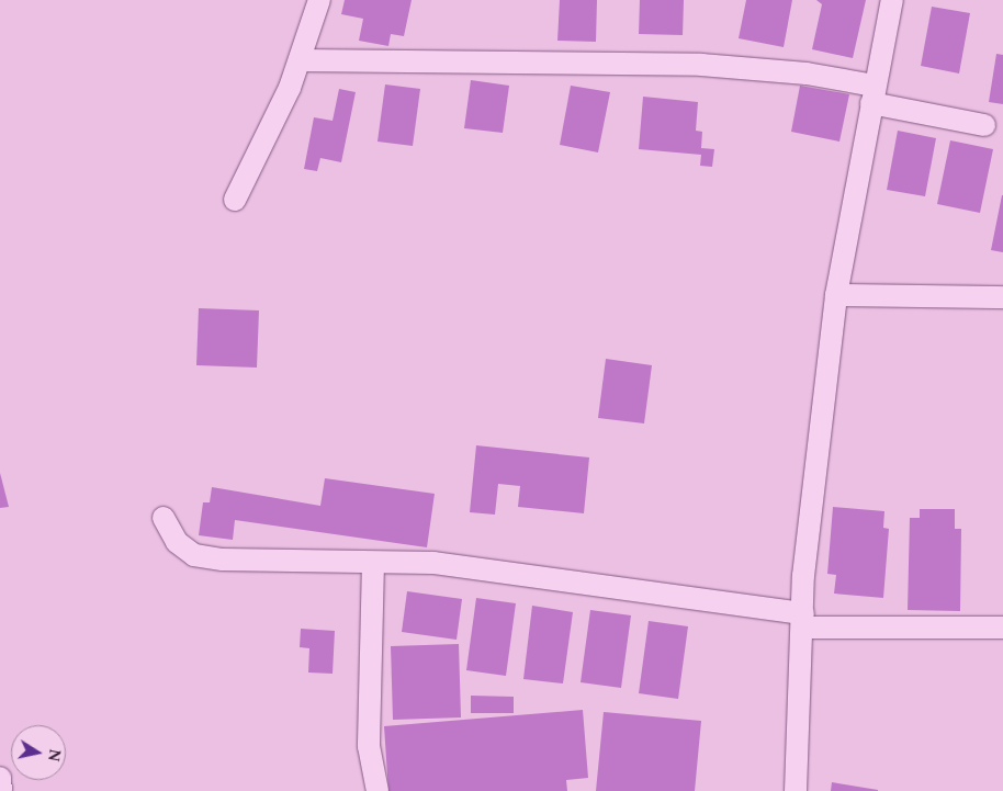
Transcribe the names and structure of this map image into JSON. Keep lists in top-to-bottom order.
{
  "north": "right"
}
